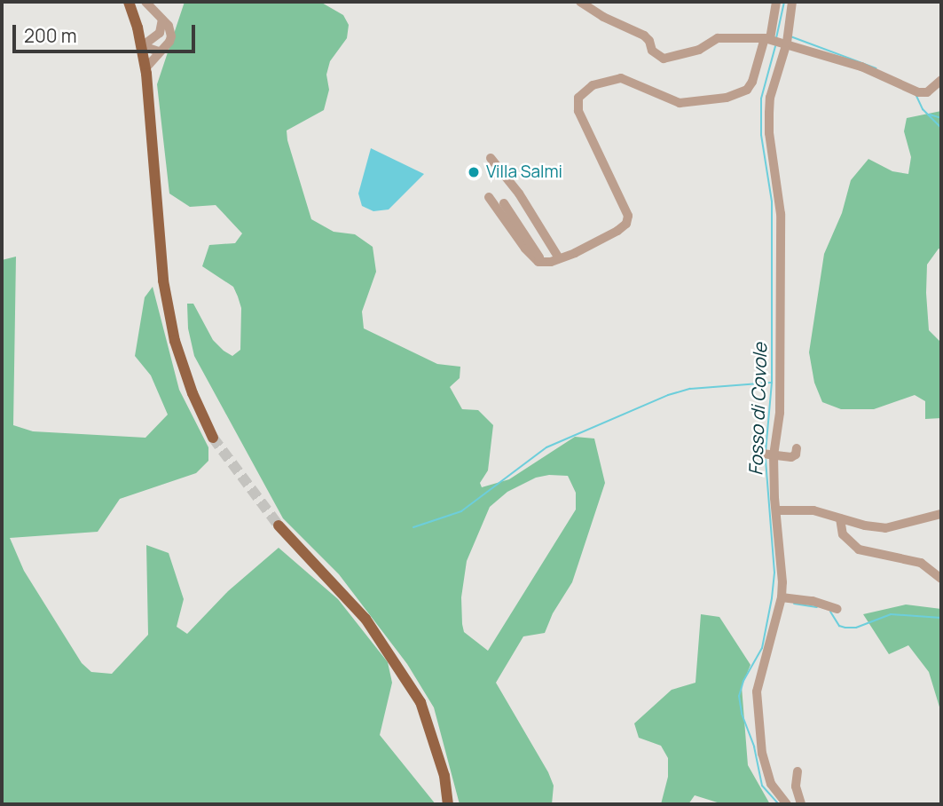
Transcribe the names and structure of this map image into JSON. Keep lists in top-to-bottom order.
{
  "water": ["Fosso di Covole"],
  "places": ["Villa Salmi"],
  "scale_bar": "200 m"
}
